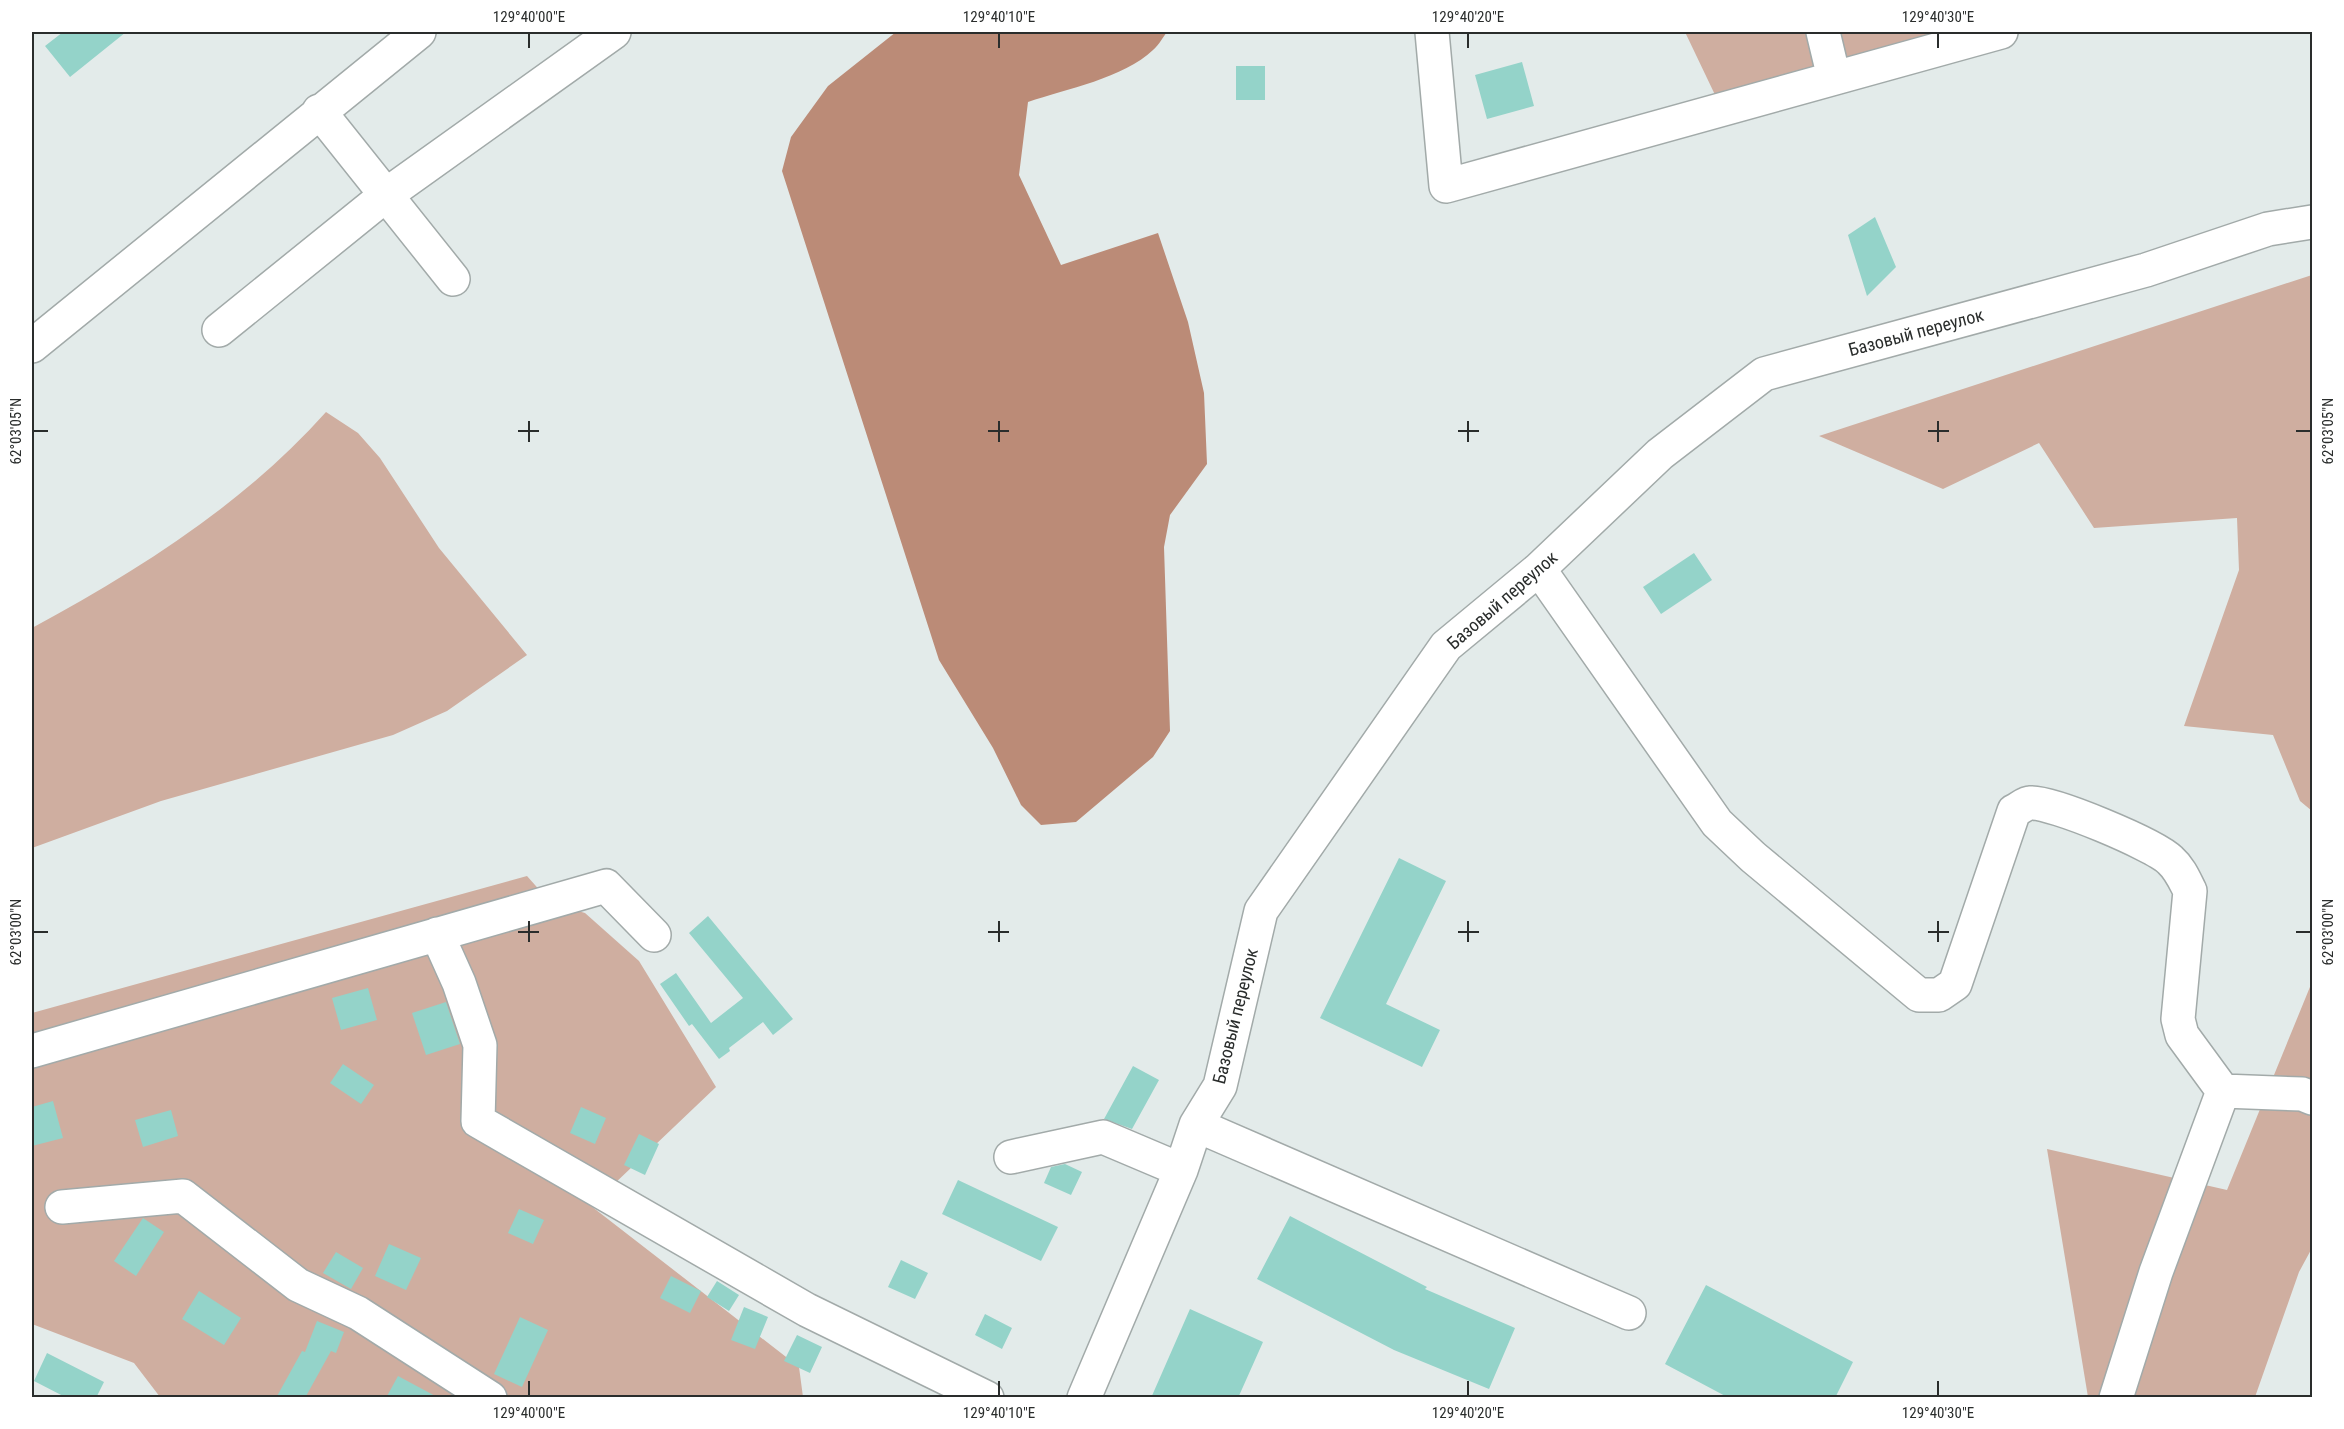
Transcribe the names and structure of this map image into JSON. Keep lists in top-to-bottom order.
{
  "streets": {
    "street": ["Базовый переулок"]
  },
  "coordinates": [
    "129°40'00\"E",
    "129°40'10\"E",
    "129°40'20\"E",
    "129°40'30\"E",
    "62°03'05\"N",
    "62°03'00\"N"
  ]
}
